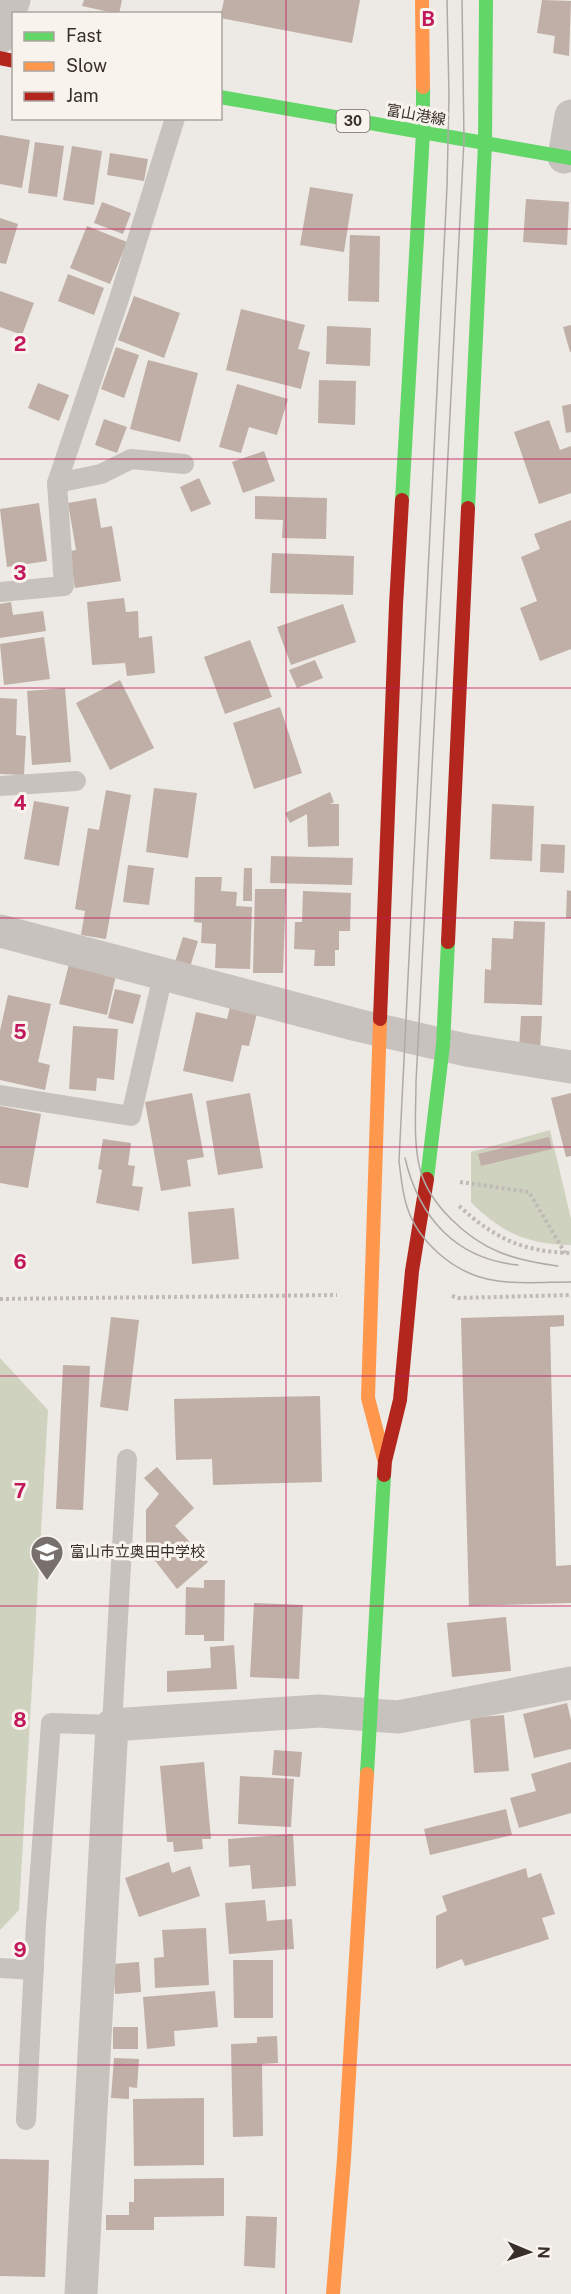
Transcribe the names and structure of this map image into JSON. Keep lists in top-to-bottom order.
{
  "streets": {
    "street": ["富山港線", "30"]
  },
  "places": {
    "school or university": ["富山市立奥田中学校"]
  },
  "legend": ["Fast", "Slow", "Jam"],
  "north": "right",
  "grid": {
    "columns": ["B"],
    "rows": [
      "2",
      "3",
      "4",
      "5",
      "6",
      "7",
      "8",
      "9"
    ]
  }
}
